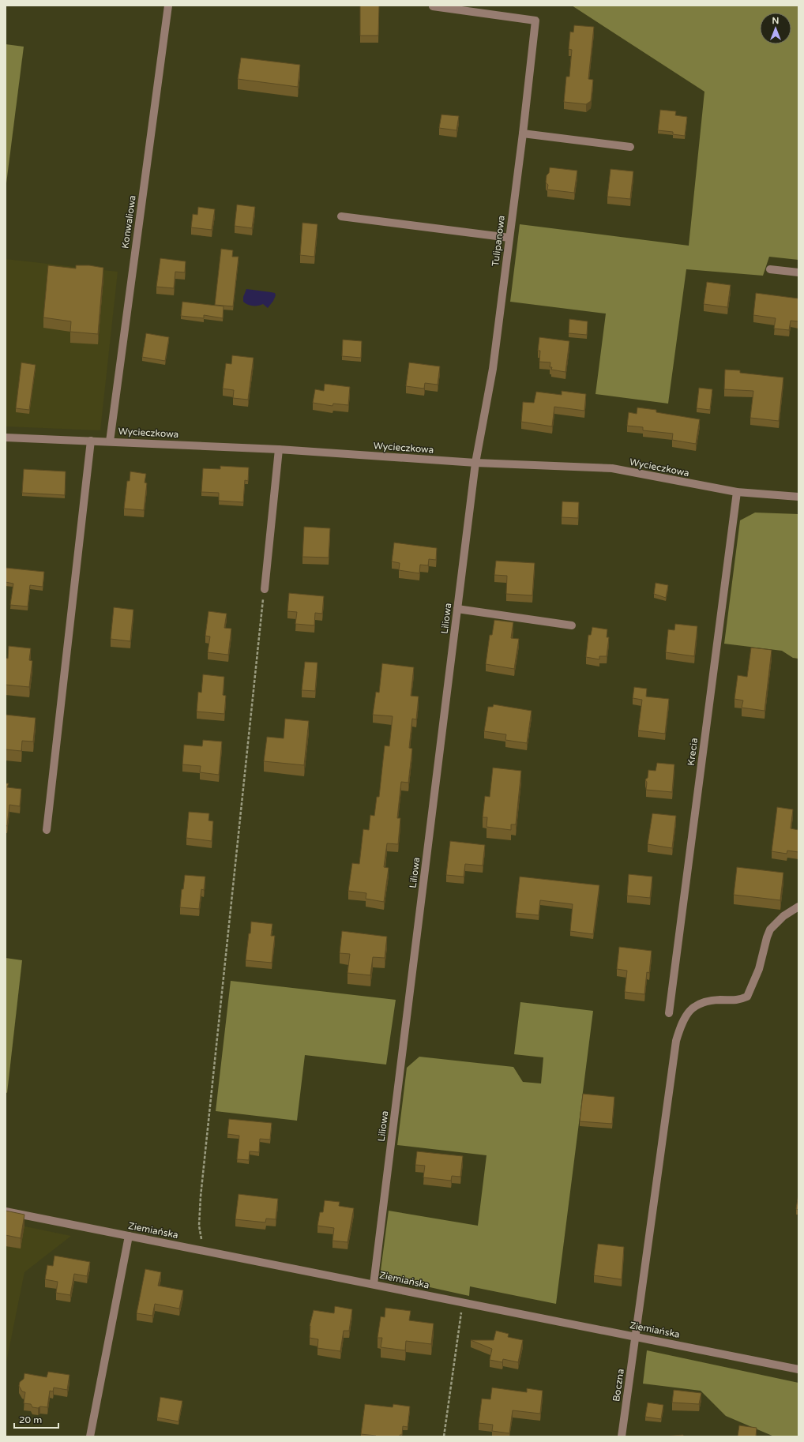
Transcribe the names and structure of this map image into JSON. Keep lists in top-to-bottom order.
{
  "streets": {
    "street": [
      "Konwaliowa",
      "Tulipanowa",
      "Wycieczkowa",
      "Liliowa",
      "Krecia",
      "Ziemiańska",
      "Boczna"
    ]
  },
  "crossings": [
    ["Konwaliowa", "Wycieczkowa"],
    ["Tulipanowa", "Wycieczkowa"],
    ["Tulipanowa", "Liliowa"],
    ["Wycieczkowa", "Liliowa"],
    ["Wycieczkowa", "Krecia"],
    ["Liliowa", "Ziemiańska"],
    ["Ziemiańska", "Boczna"]
  ],
  "scale_bar": "20 m",
  "north": "top"
}
